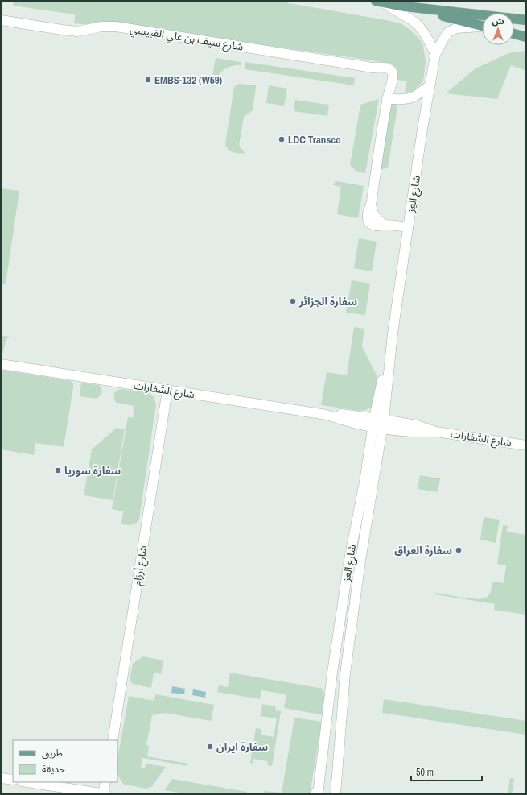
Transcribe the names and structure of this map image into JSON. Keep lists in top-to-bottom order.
{
  "streets": {
    "street": [
      "شارع سيف بن علي القبيسي",
      "شارع العِز",
      "شارع السَّفارات",
      "شارع أرزام"
    ]
  },
  "crossings": [
    ["شارع سيف بن علي القبيسي", "شارع العِز"],
    ["شارع العِز", "شارع السَّفارات"],
    ["شارع السَّفارات", "شارع أرزام"]
  ],
  "places": [
    "EMBS-132 (W59)",
    "LDC Transco",
    "سفارة الجزائر",
    "سفارة سوريا",
    "سفارة العراق",
    "سفارة ايران"
  ],
  "legend": ["طريق", "حديقة"],
  "scale_bar": "50 m",
  "north": "top"
}
